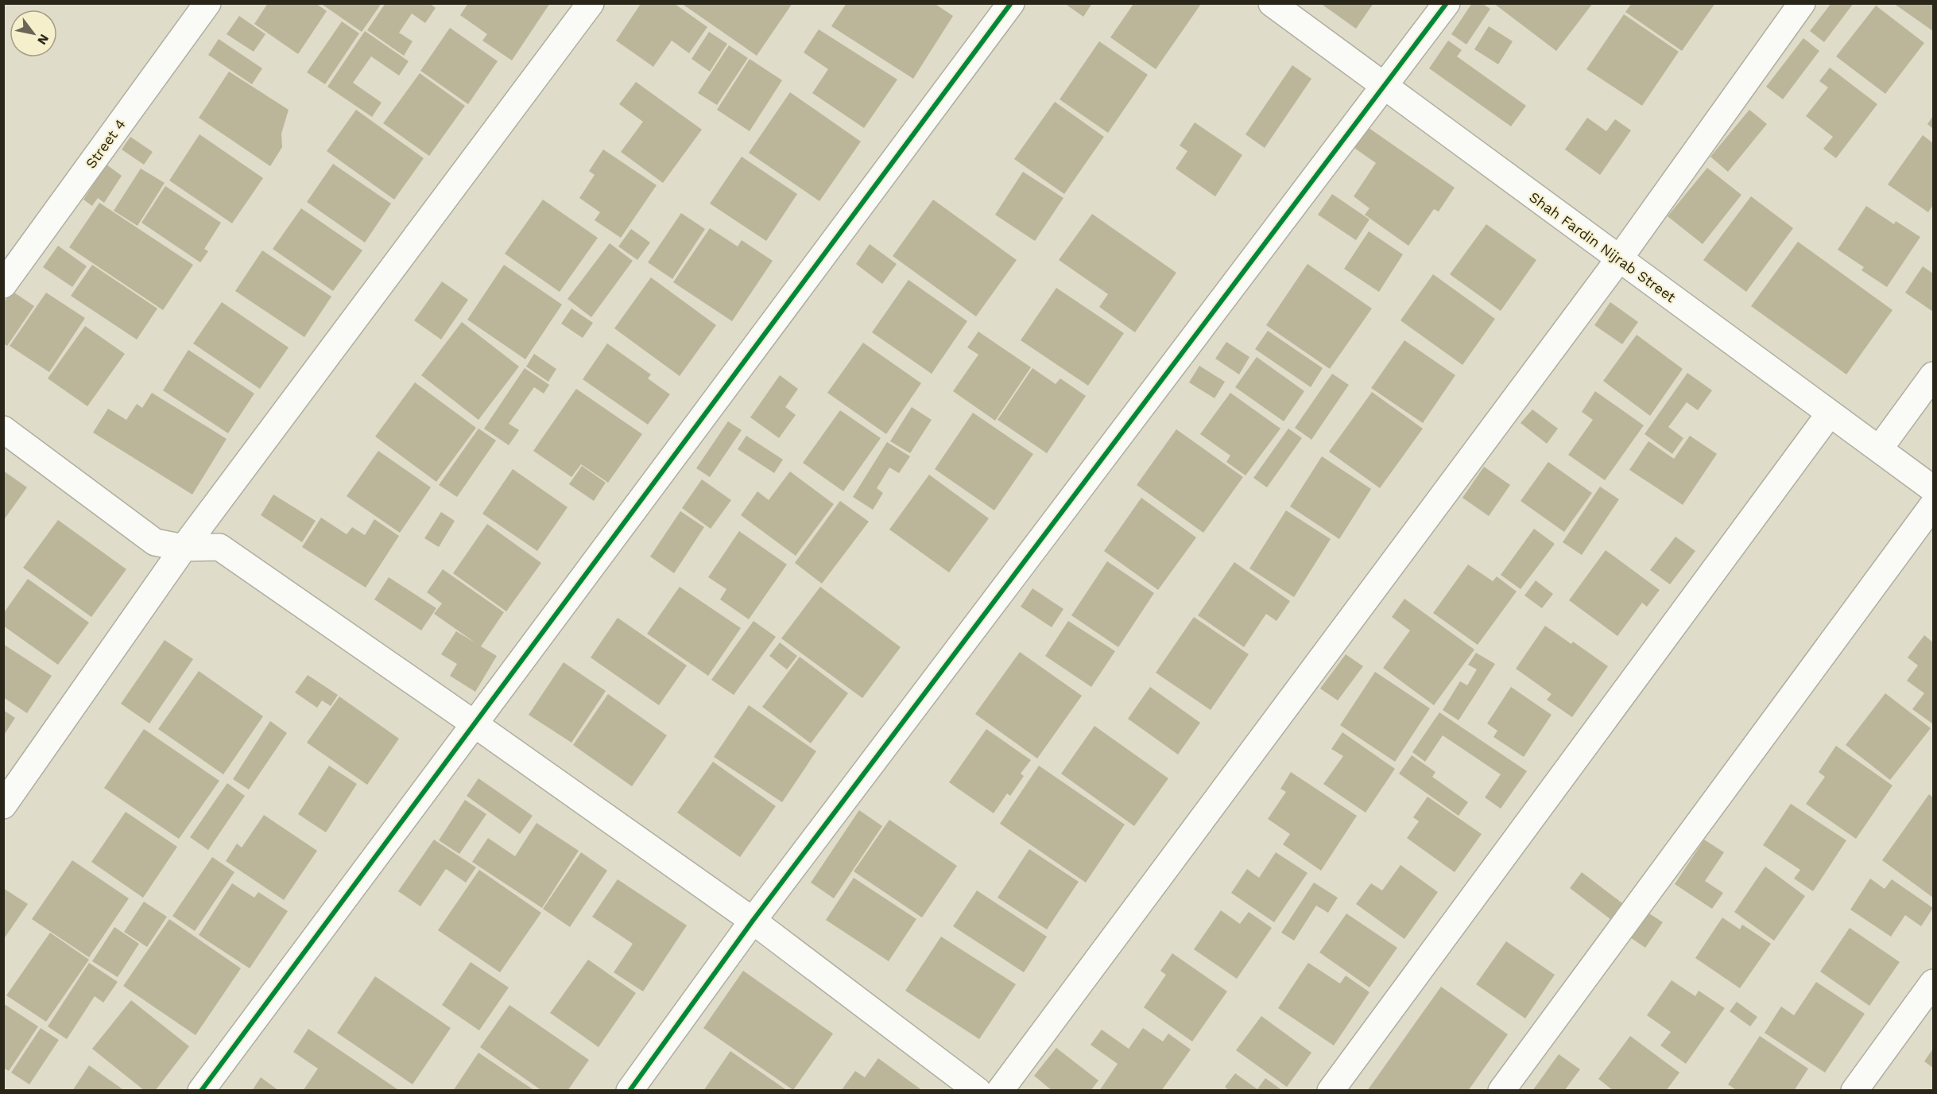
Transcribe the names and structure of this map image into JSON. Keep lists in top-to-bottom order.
{
  "streets": {
    "street": ["Street 4", "Shah Fardin Nijrab Street"]
  },
  "north": "bottom right"
}
